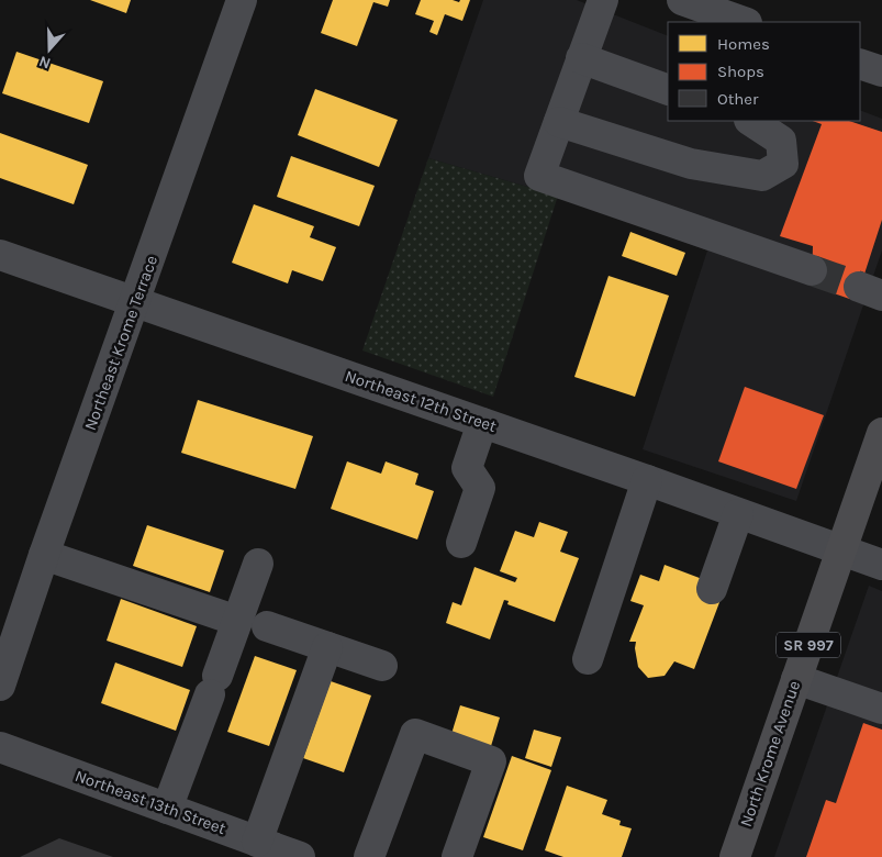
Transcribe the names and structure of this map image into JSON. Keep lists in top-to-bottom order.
{
  "streets": {
    "highway": ["SR 997", "North Krome Avenue"],
    "street": ["Northeast Krome Terrace", "Northeast 12th Street", "Northeast 13th Street"]
  },
  "crossings": [
    ["Northeast Krome Terrace", "Northeast 12th Street"],
    ["Northeast 12th Street", "North Krome Avenue"]
  ],
  "legend": ["Homes", "Shops", "Other"],
  "north": "bottom"
}
